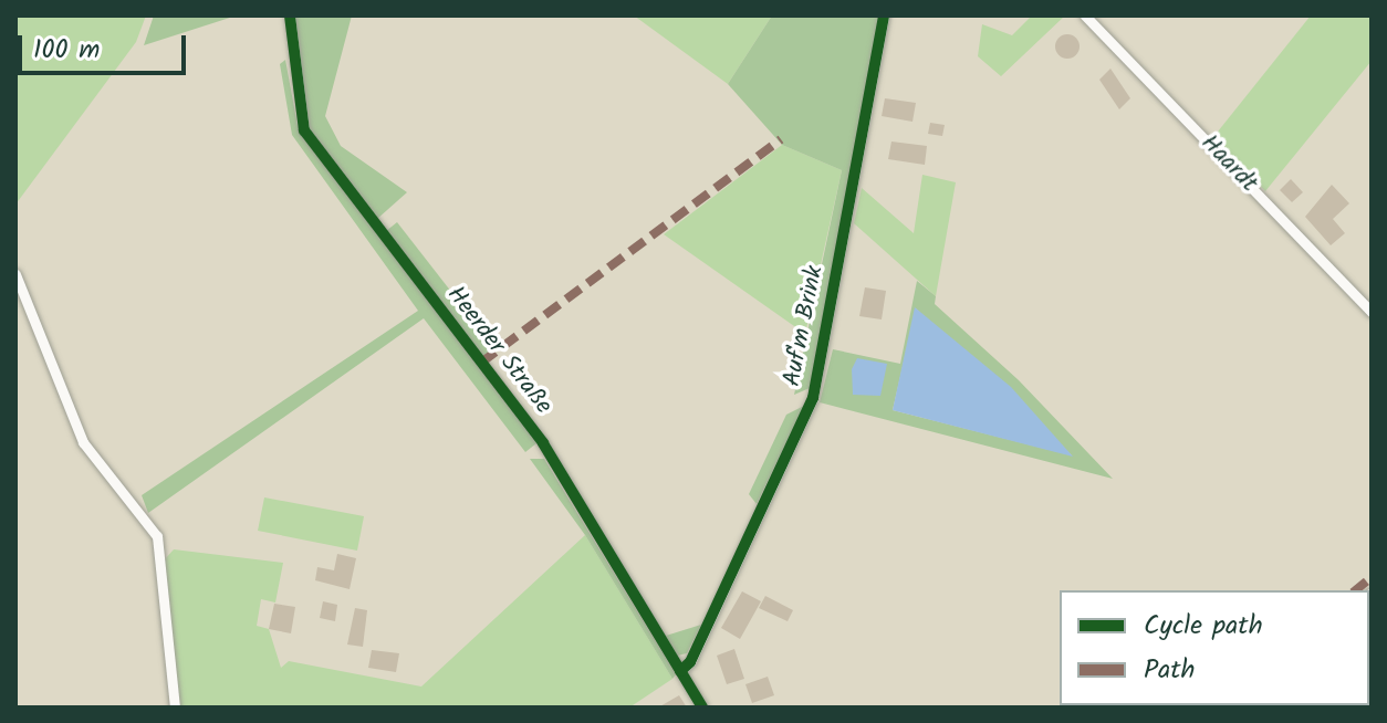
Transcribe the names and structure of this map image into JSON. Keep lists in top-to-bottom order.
{
  "streets": {
    "street": ["Haardt", "Auf'm Brink", "Heerder Straße"]
  },
  "crossings": [
    ["Auf'm Brink", "Heerder Straße"]
  ],
  "legend": ["Cycle path", "Path"],
  "scale_bar": "100 m"
}
